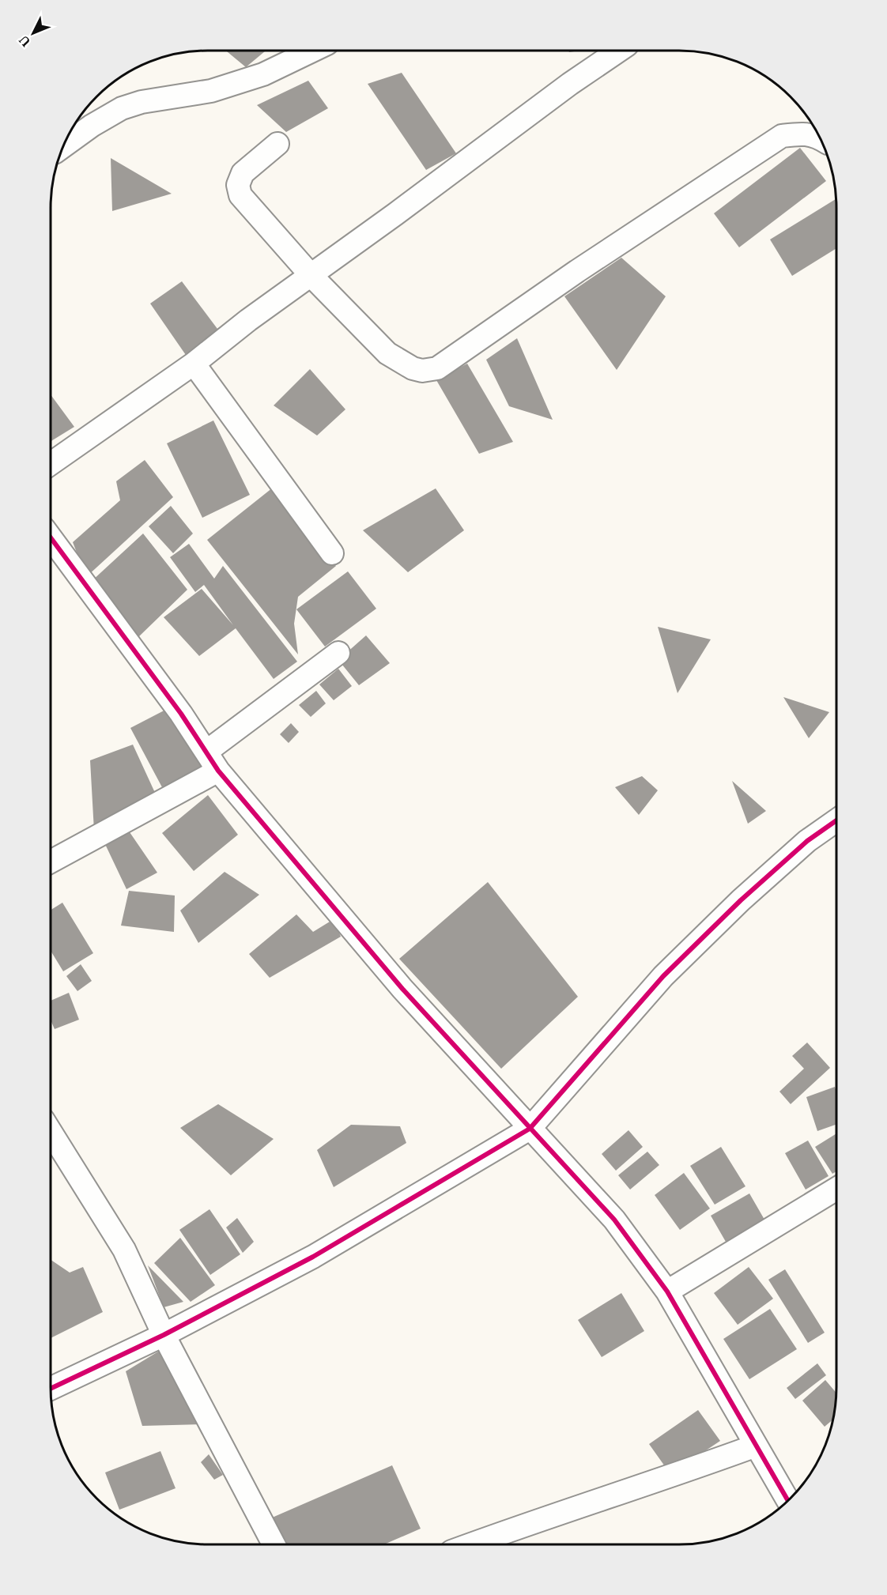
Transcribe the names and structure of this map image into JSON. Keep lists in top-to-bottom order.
{
  "north": "bottom left"
}
